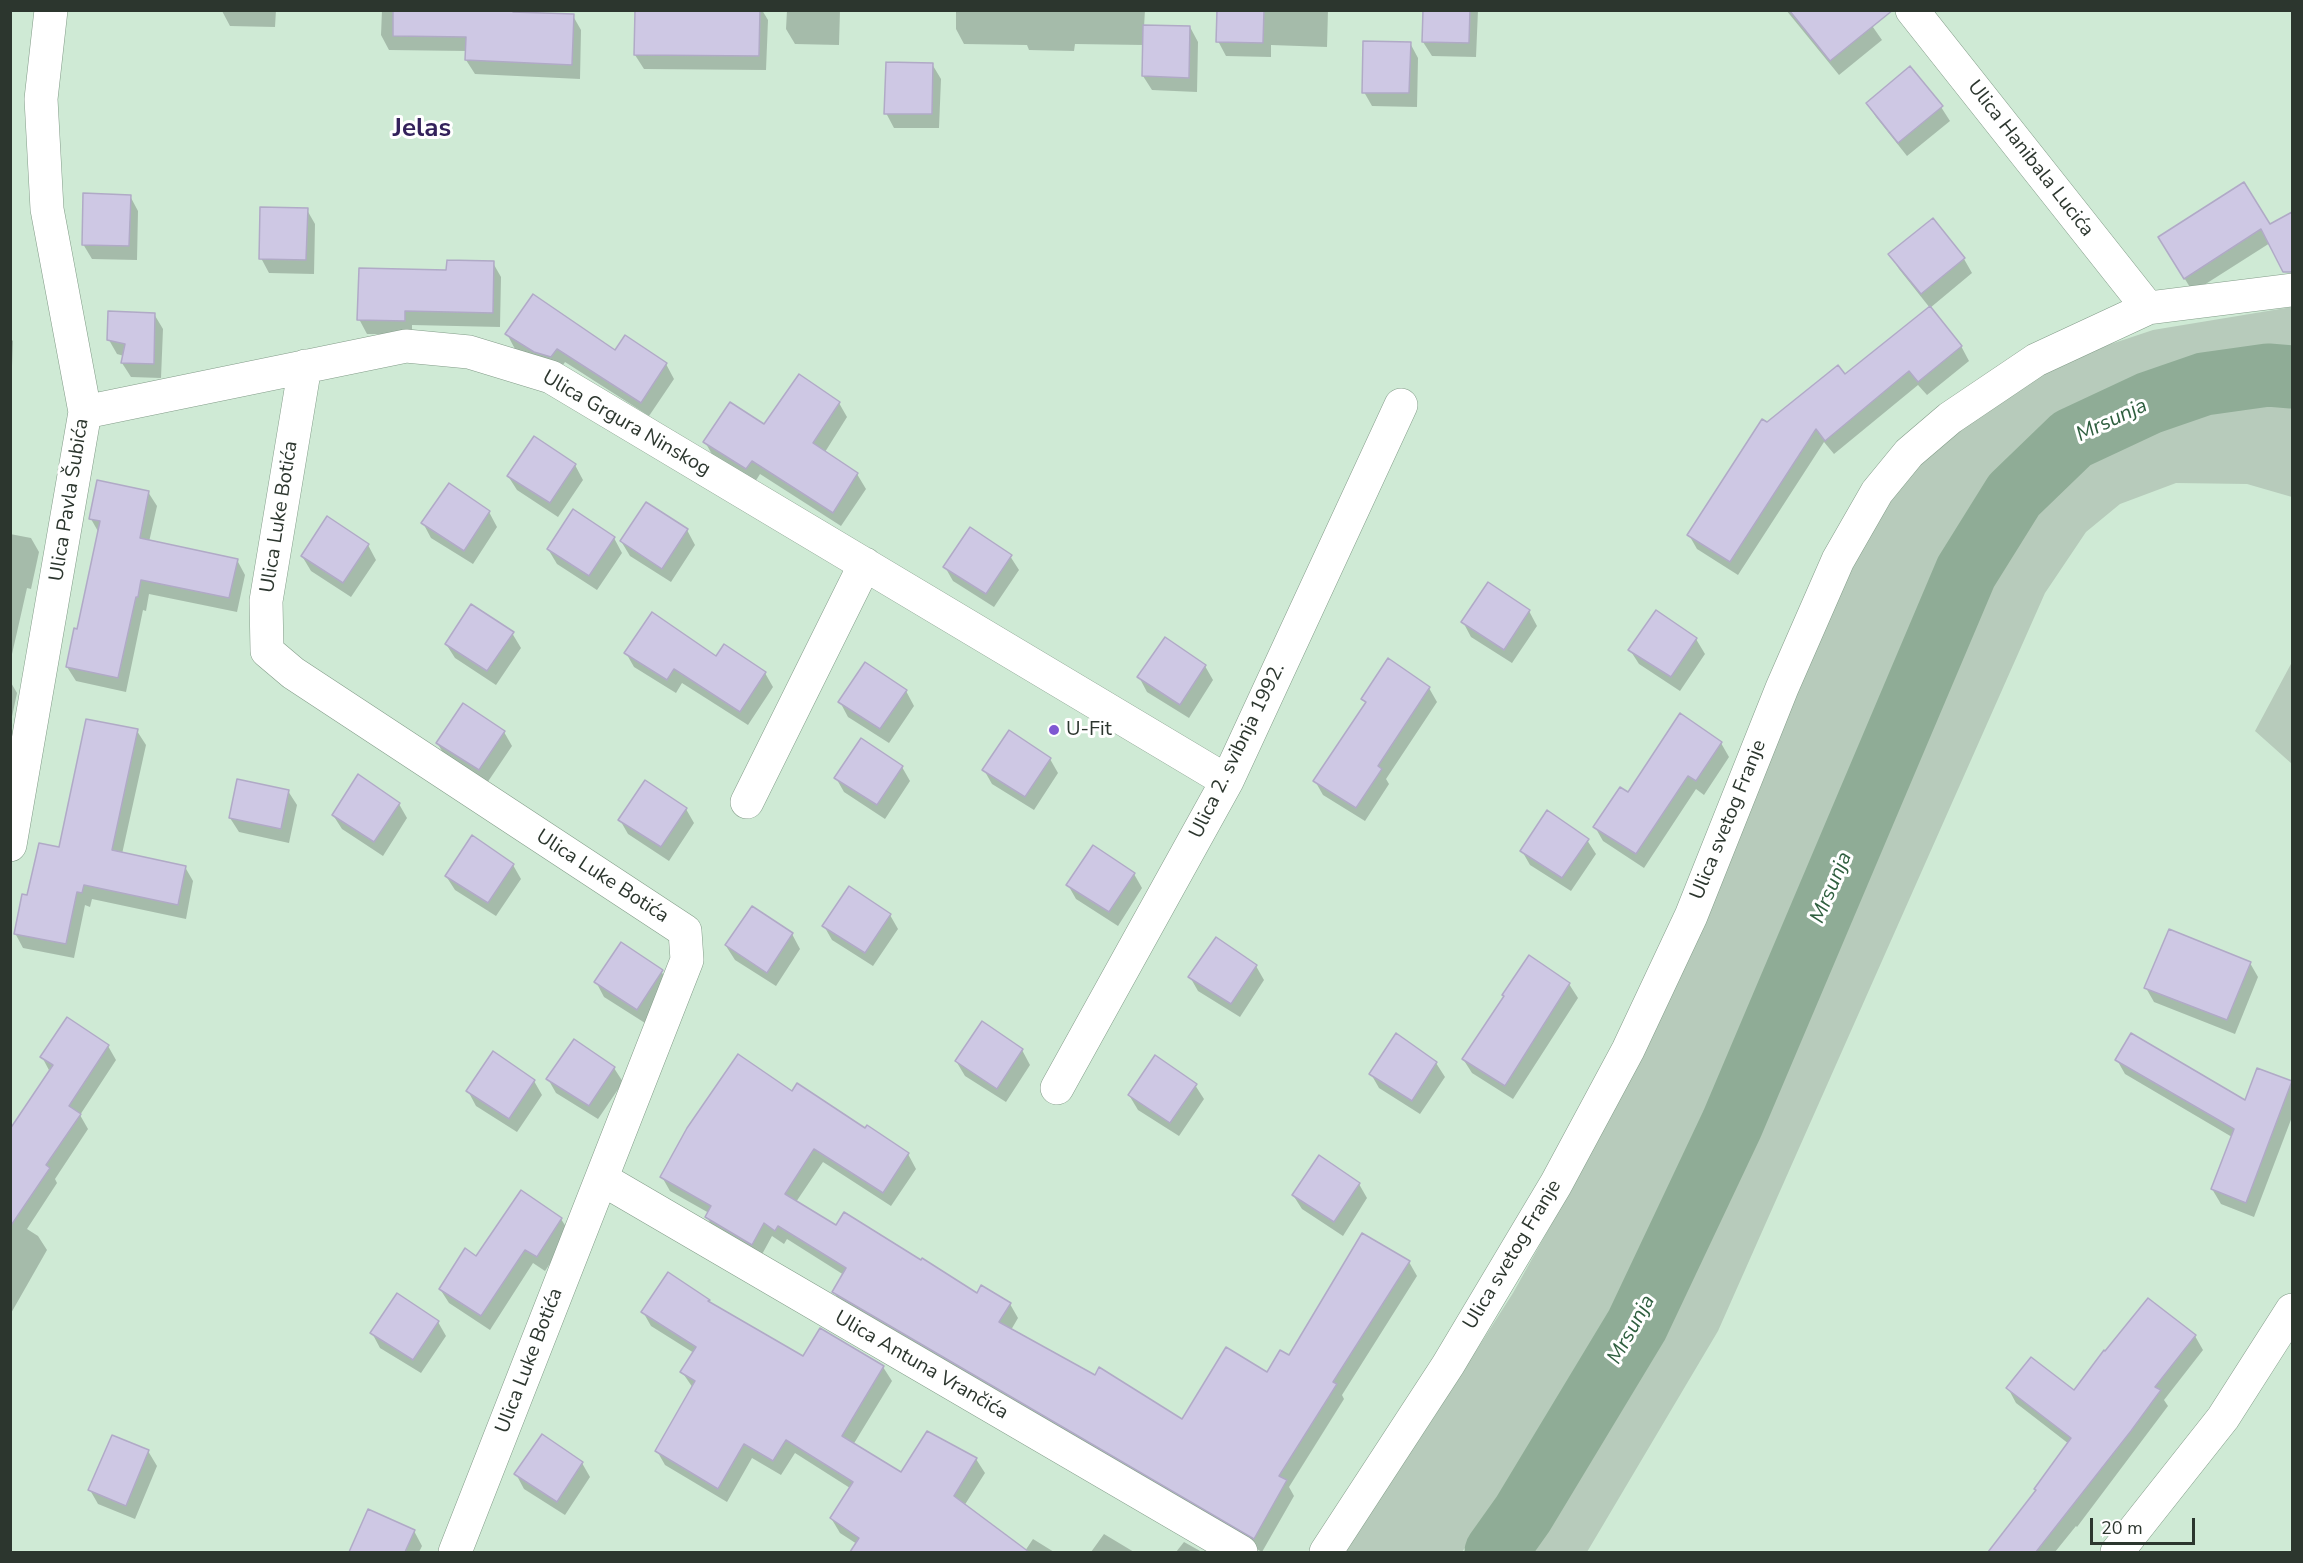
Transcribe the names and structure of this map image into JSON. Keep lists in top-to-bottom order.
{
  "streets": {
    "street": [
      "Ulica Hanibala Lucića",
      "Ulica Grgura Ninskog",
      "Ulica Pavla Šubića",
      "Ulica Luke Botića",
      "Ulica 2. svibnja 1992.",
      "Ulica svetog Franje",
      "Ulica Antuna Vrančića"
    ]
  },
  "crossings": [
    ["Ulica Hanibala Lucića", "Ulica svetog Franje"],
    ["Ulica Grgura Ninskog", "Ulica Pavla Šubića"],
    ["Ulica Grgura Ninskog", "Ulica Luke Botića"],
    ["Ulica Grgura Ninskog", "Ulica 2. svibnja 1992."],
    ["Ulica Luke Botića", "Ulica Antuna Vrančića"]
  ],
  "districts": ["Jelas"],
  "water": ["Mrsunja"],
  "places": ["U-Fit"],
  "scale_bar": "20 m"
}
